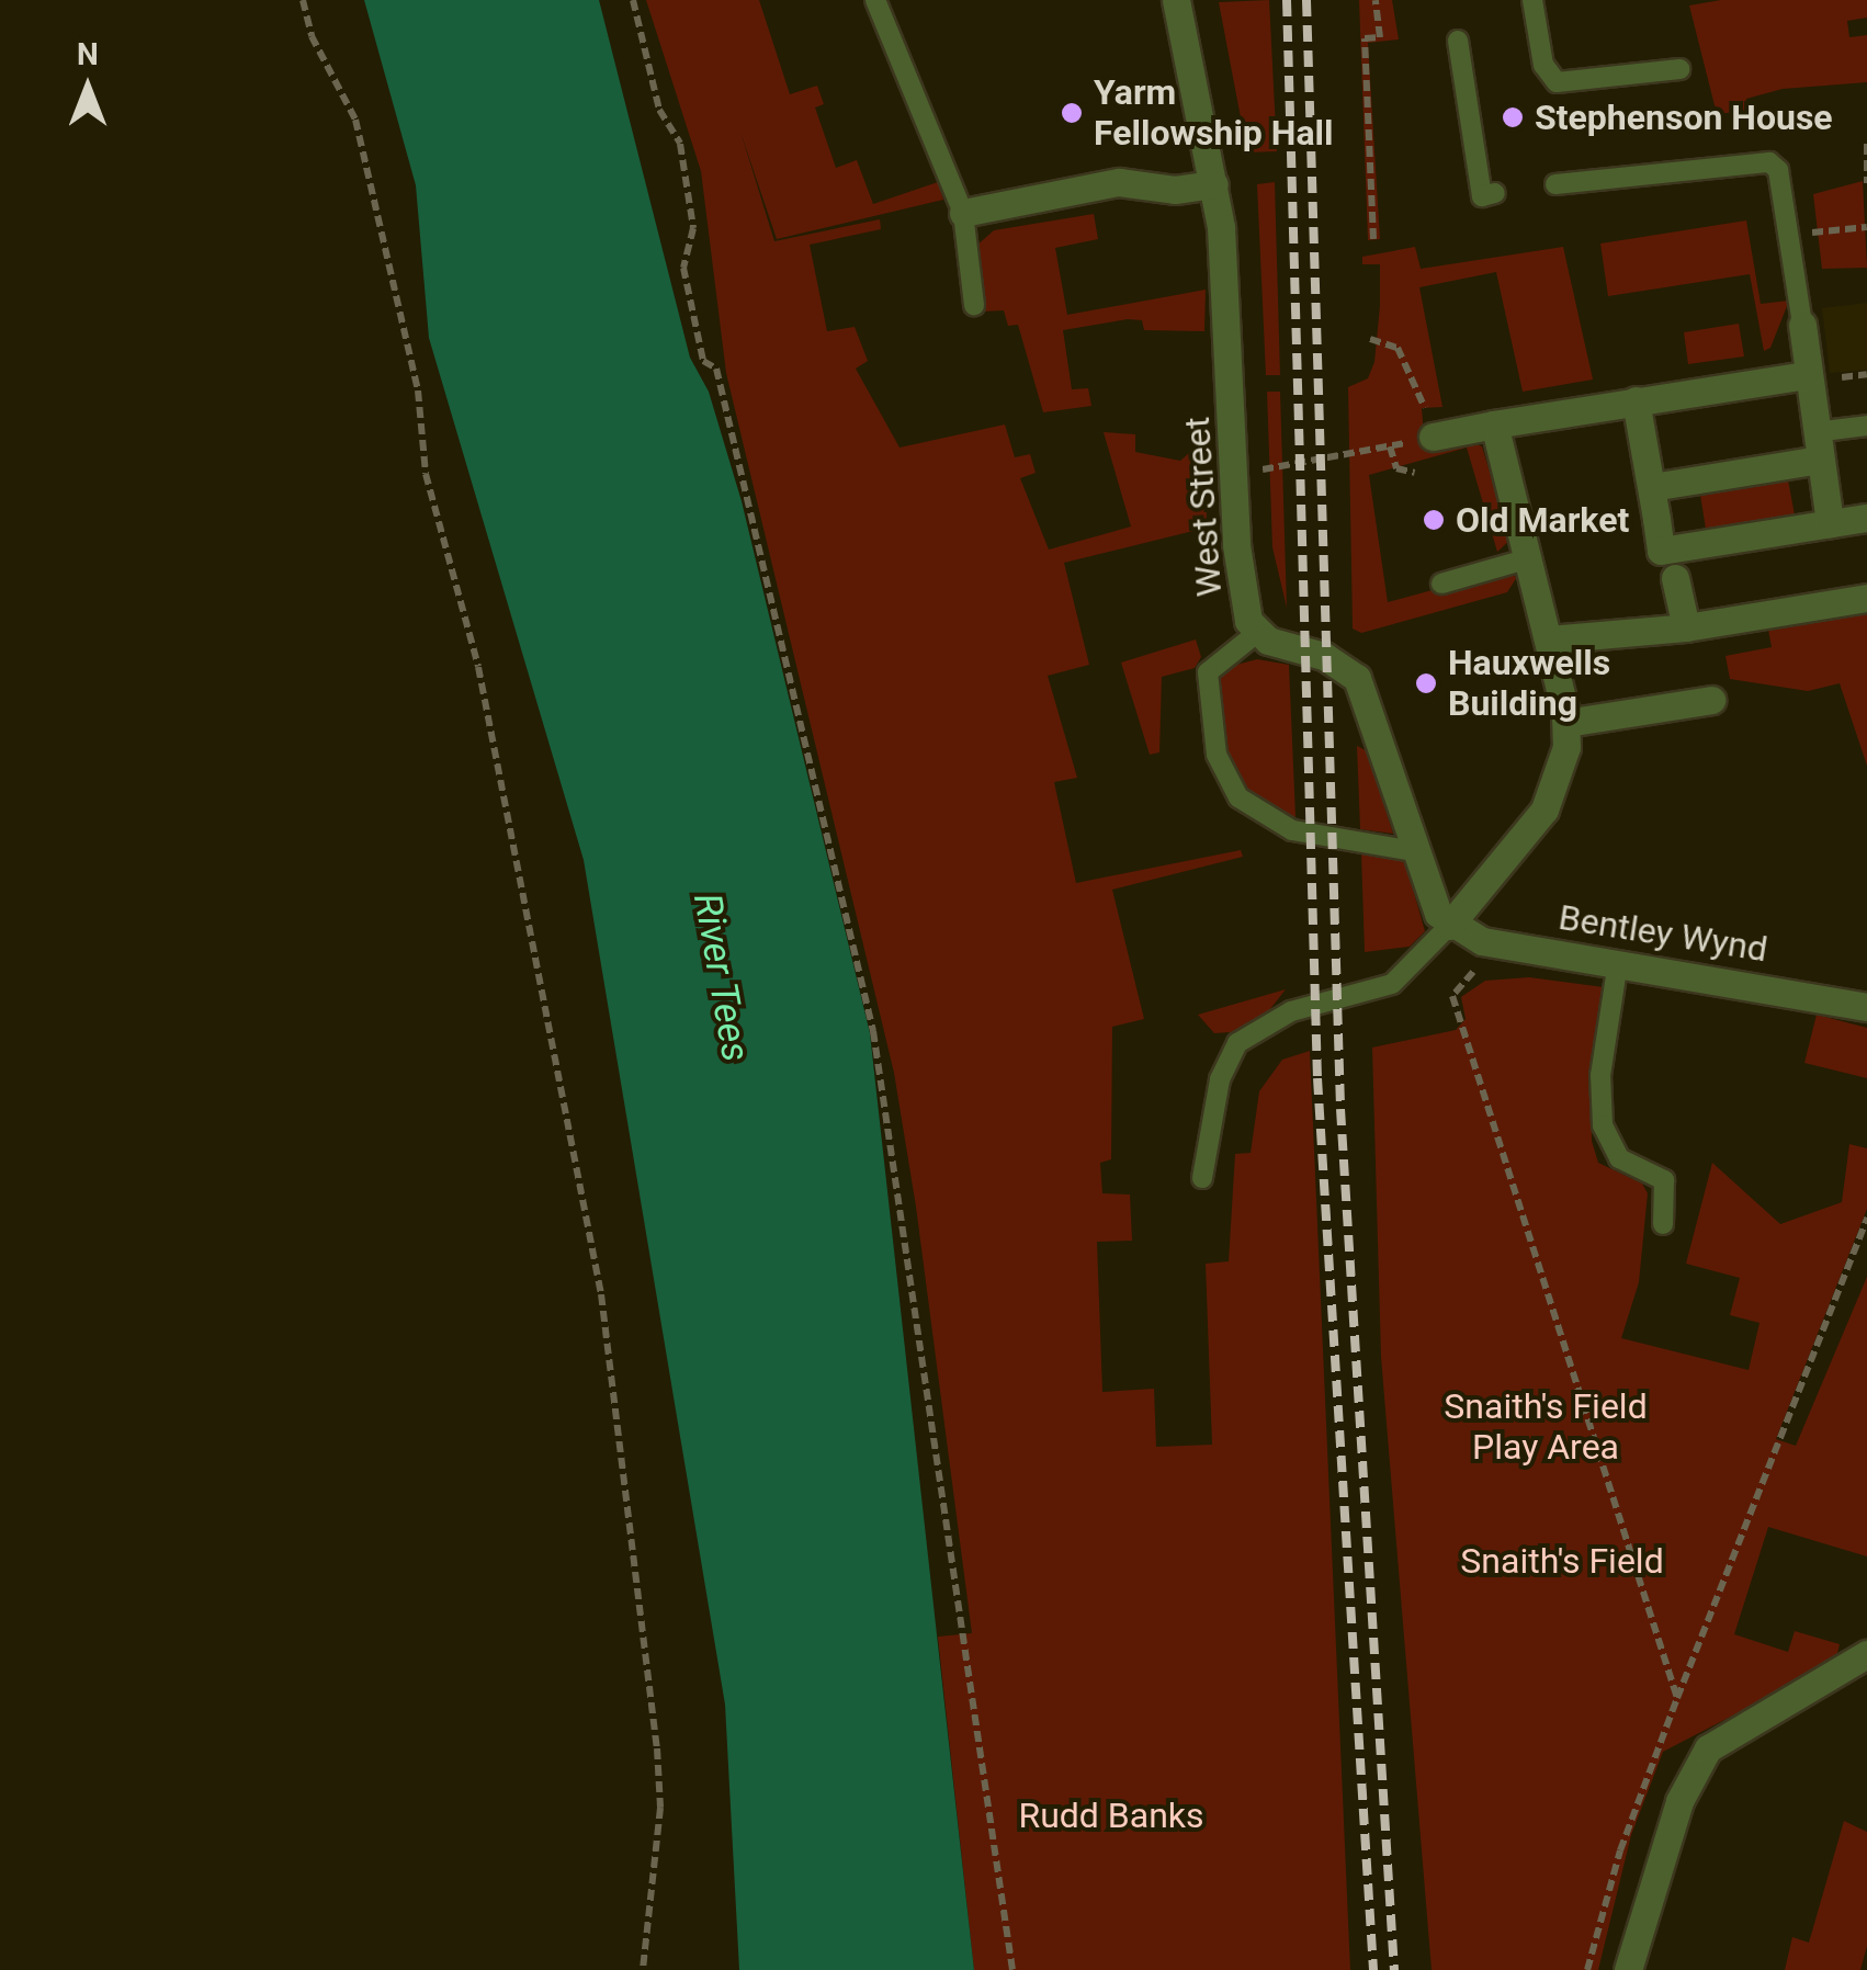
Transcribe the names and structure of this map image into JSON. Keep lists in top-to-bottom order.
{
  "streets": {
    "street": ["West Street", "Bentley Wynd"]
  },
  "crossings": [
    ["West Street", "Bentley Wynd"]
  ],
  "water": ["River Tees"],
  "parks": ["Snaith's Field Play Area", "Snaith's Field", "Rudd Banks"],
  "places": [
    "Yarm Fellowship Hall",
    "Stephenson House",
    "Old Market",
    "Hauxwells Building"
  ],
  "north": "top"
}
